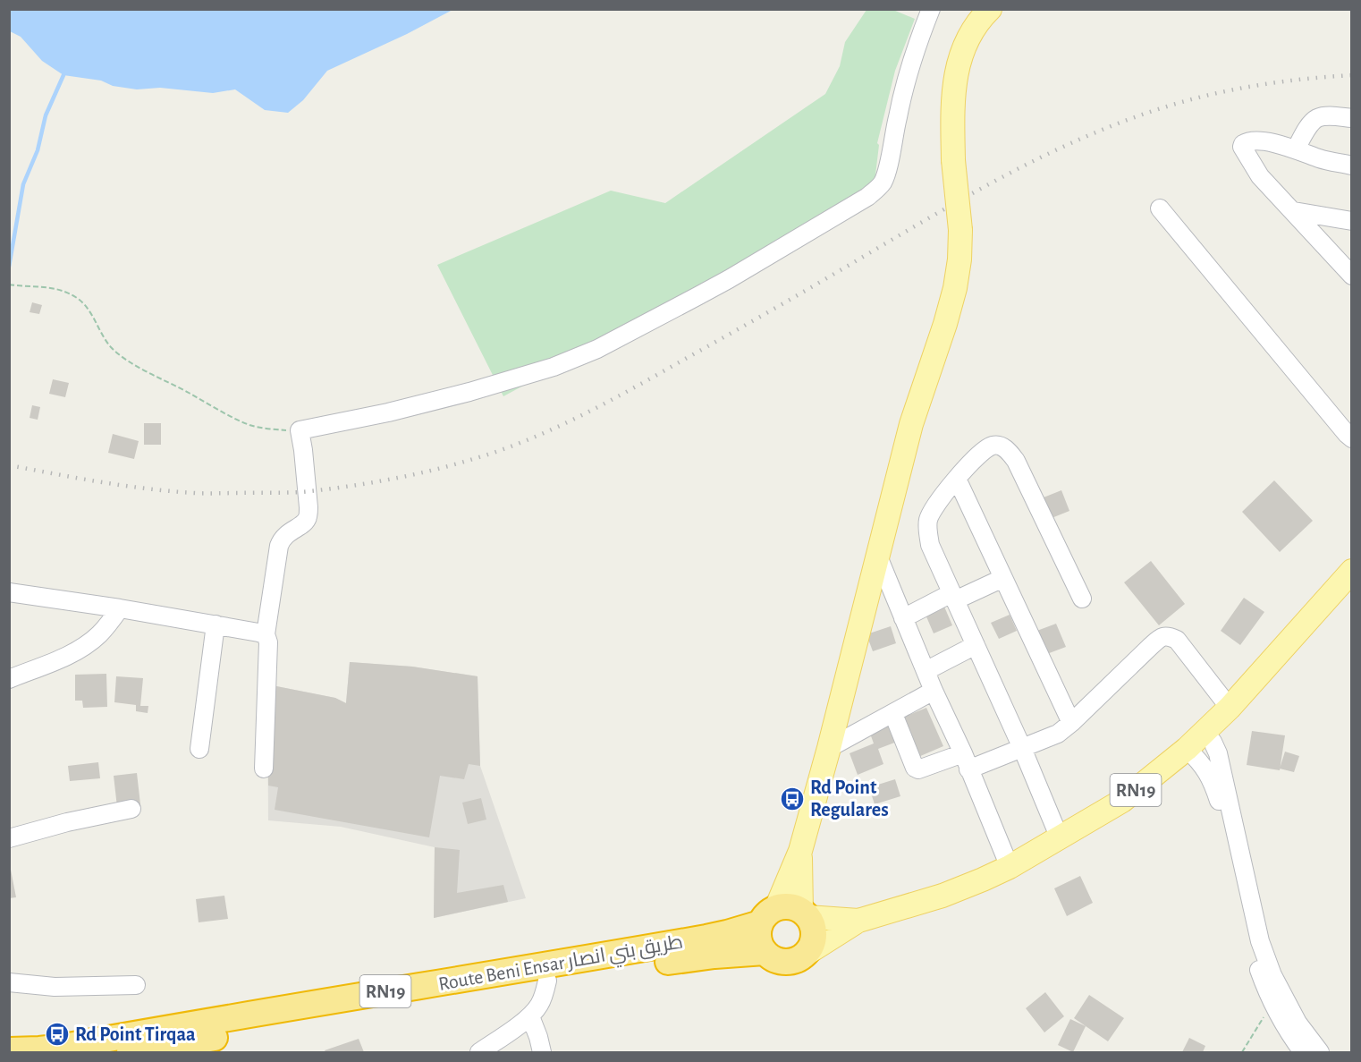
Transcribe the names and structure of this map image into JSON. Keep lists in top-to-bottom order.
{
  "streets": {
    "highway": ["RN19", "Route Beni Ensar طريق بني انصار"]
  },
  "crossings": [
    ["RN19", "Route Beni Ensar طريق بني انصار"]
  ],
  "places": {
    "bus stop": ["Rd Point Regulares", "Rd Point Tirqaa"]
  }
}
